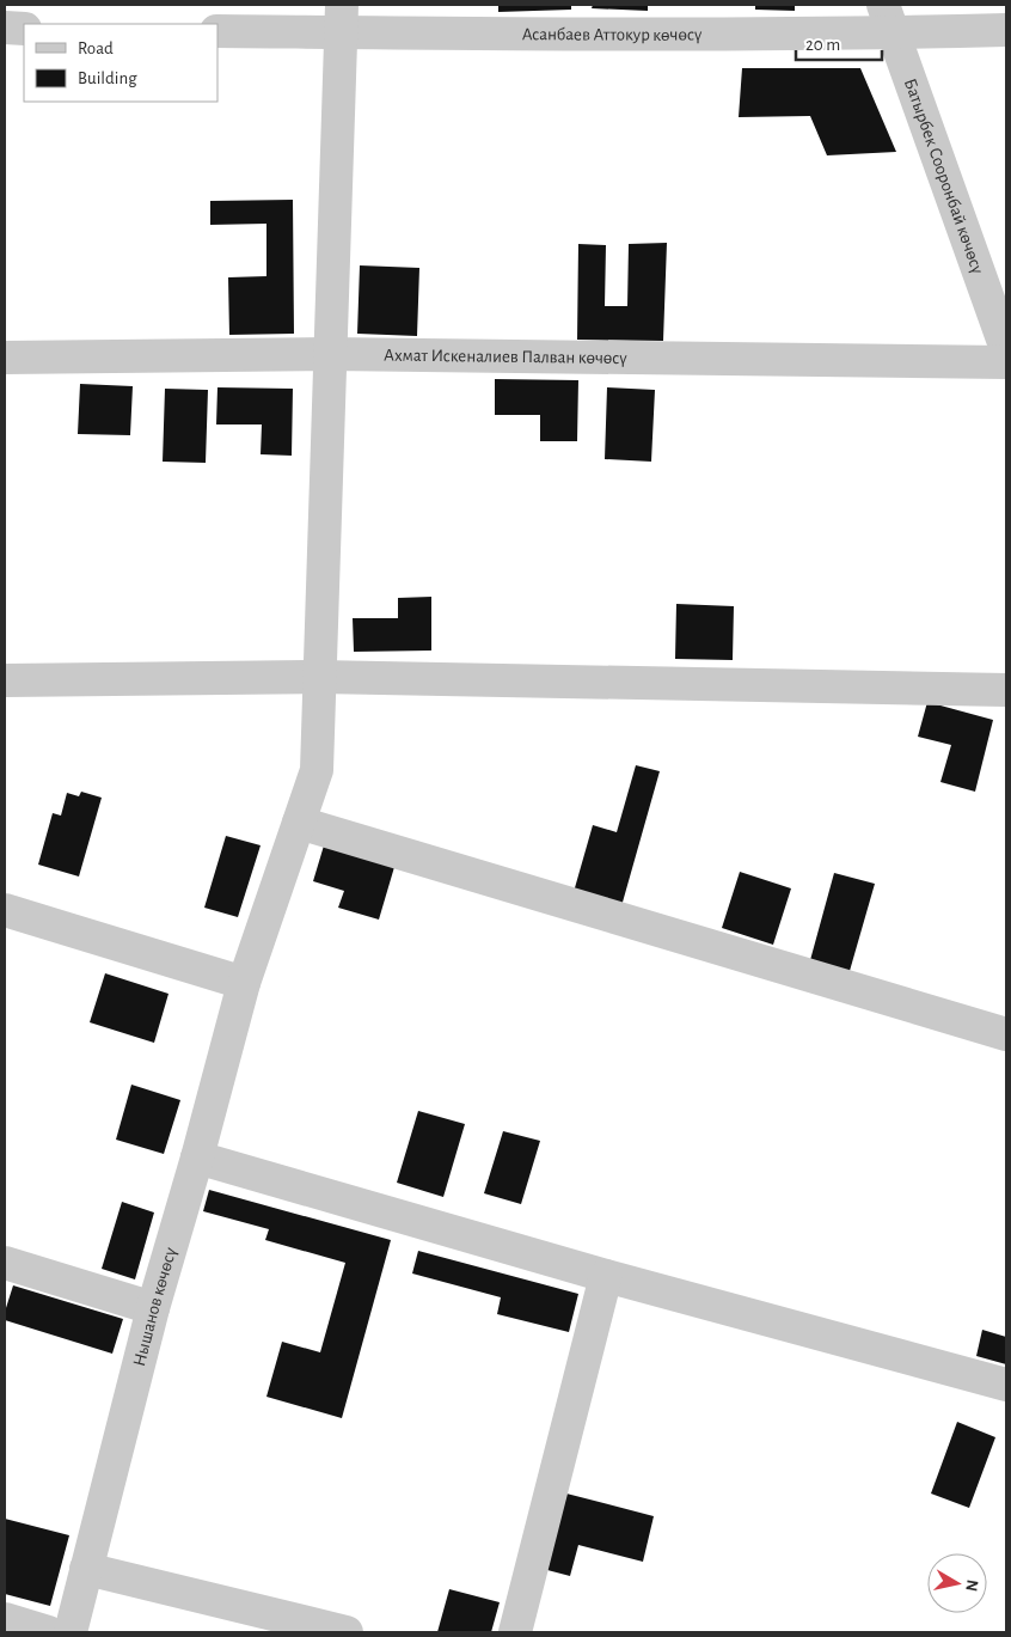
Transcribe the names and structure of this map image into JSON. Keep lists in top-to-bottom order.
{
  "streets": {
    "street": [
      "Асанбаев Аттокур көчөсү",
      "Батырбек Сооронбай көчөсү",
      "Ахмат Искеналиев Палван көчөсү",
      "Нышанов көчөсү"
    ]
  },
  "crossings": [
    ["Асанбаев Аттокур көчөсү", "Батырбек Сооронбай көчөсү"],
    ["Асанбаев Аттокур көчөсү", "Нышанов көчөсү"],
    ["Ахмат Искеналиев Палван көчөсү", "Нышанов көчөсү"]
  ],
  "legend": ["Road", "Building"],
  "scale_bar": "20 m",
  "north": "right"
}
